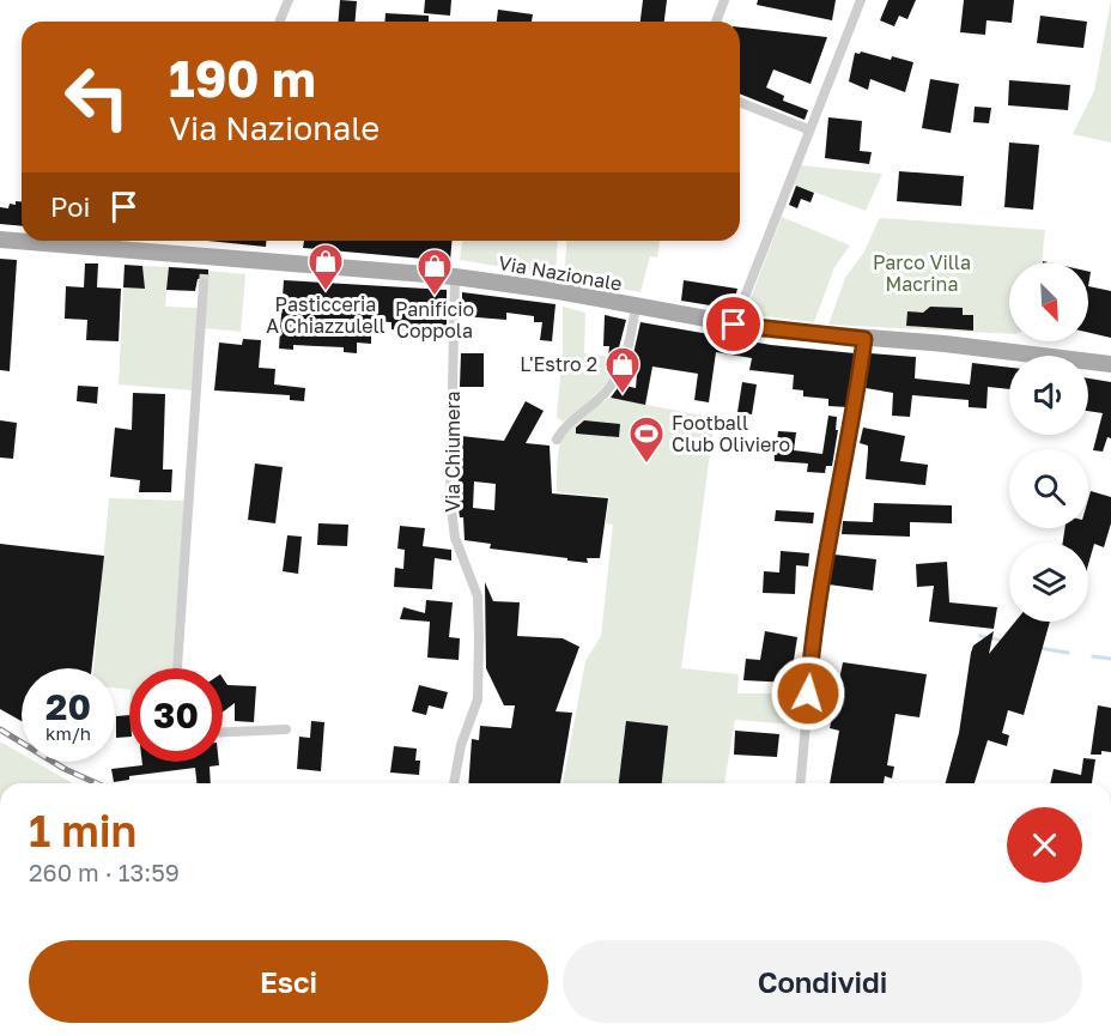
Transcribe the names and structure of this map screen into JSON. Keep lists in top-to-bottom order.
{
  "streets": {
    "main road": ["Via Nazionale"],
    "street": ["Via Chiumera"]
  },
  "crossings": [
    ["Via Nazionale", "Via Chiumera"]
  ],
  "parks": ["Parco Villa Macrina"],
  "places": {
    "shop": ["Pasticceria A Chiazzulell", "Panificio Coppola", "L'Estro 2"],
    "sports": ["Football Club Oliviero"]
  },
  "north": "bottom right",
  "page": {
    "turn": ["190 m", "Via Nazionale"],
    "then": "Poi",
    "speed": "20 km/h",
    "limit": "30",
    "heading": ["1 min", "260 m · 13:59"],
    "buttons": ["Esci", "Condividi"]
  }
}
